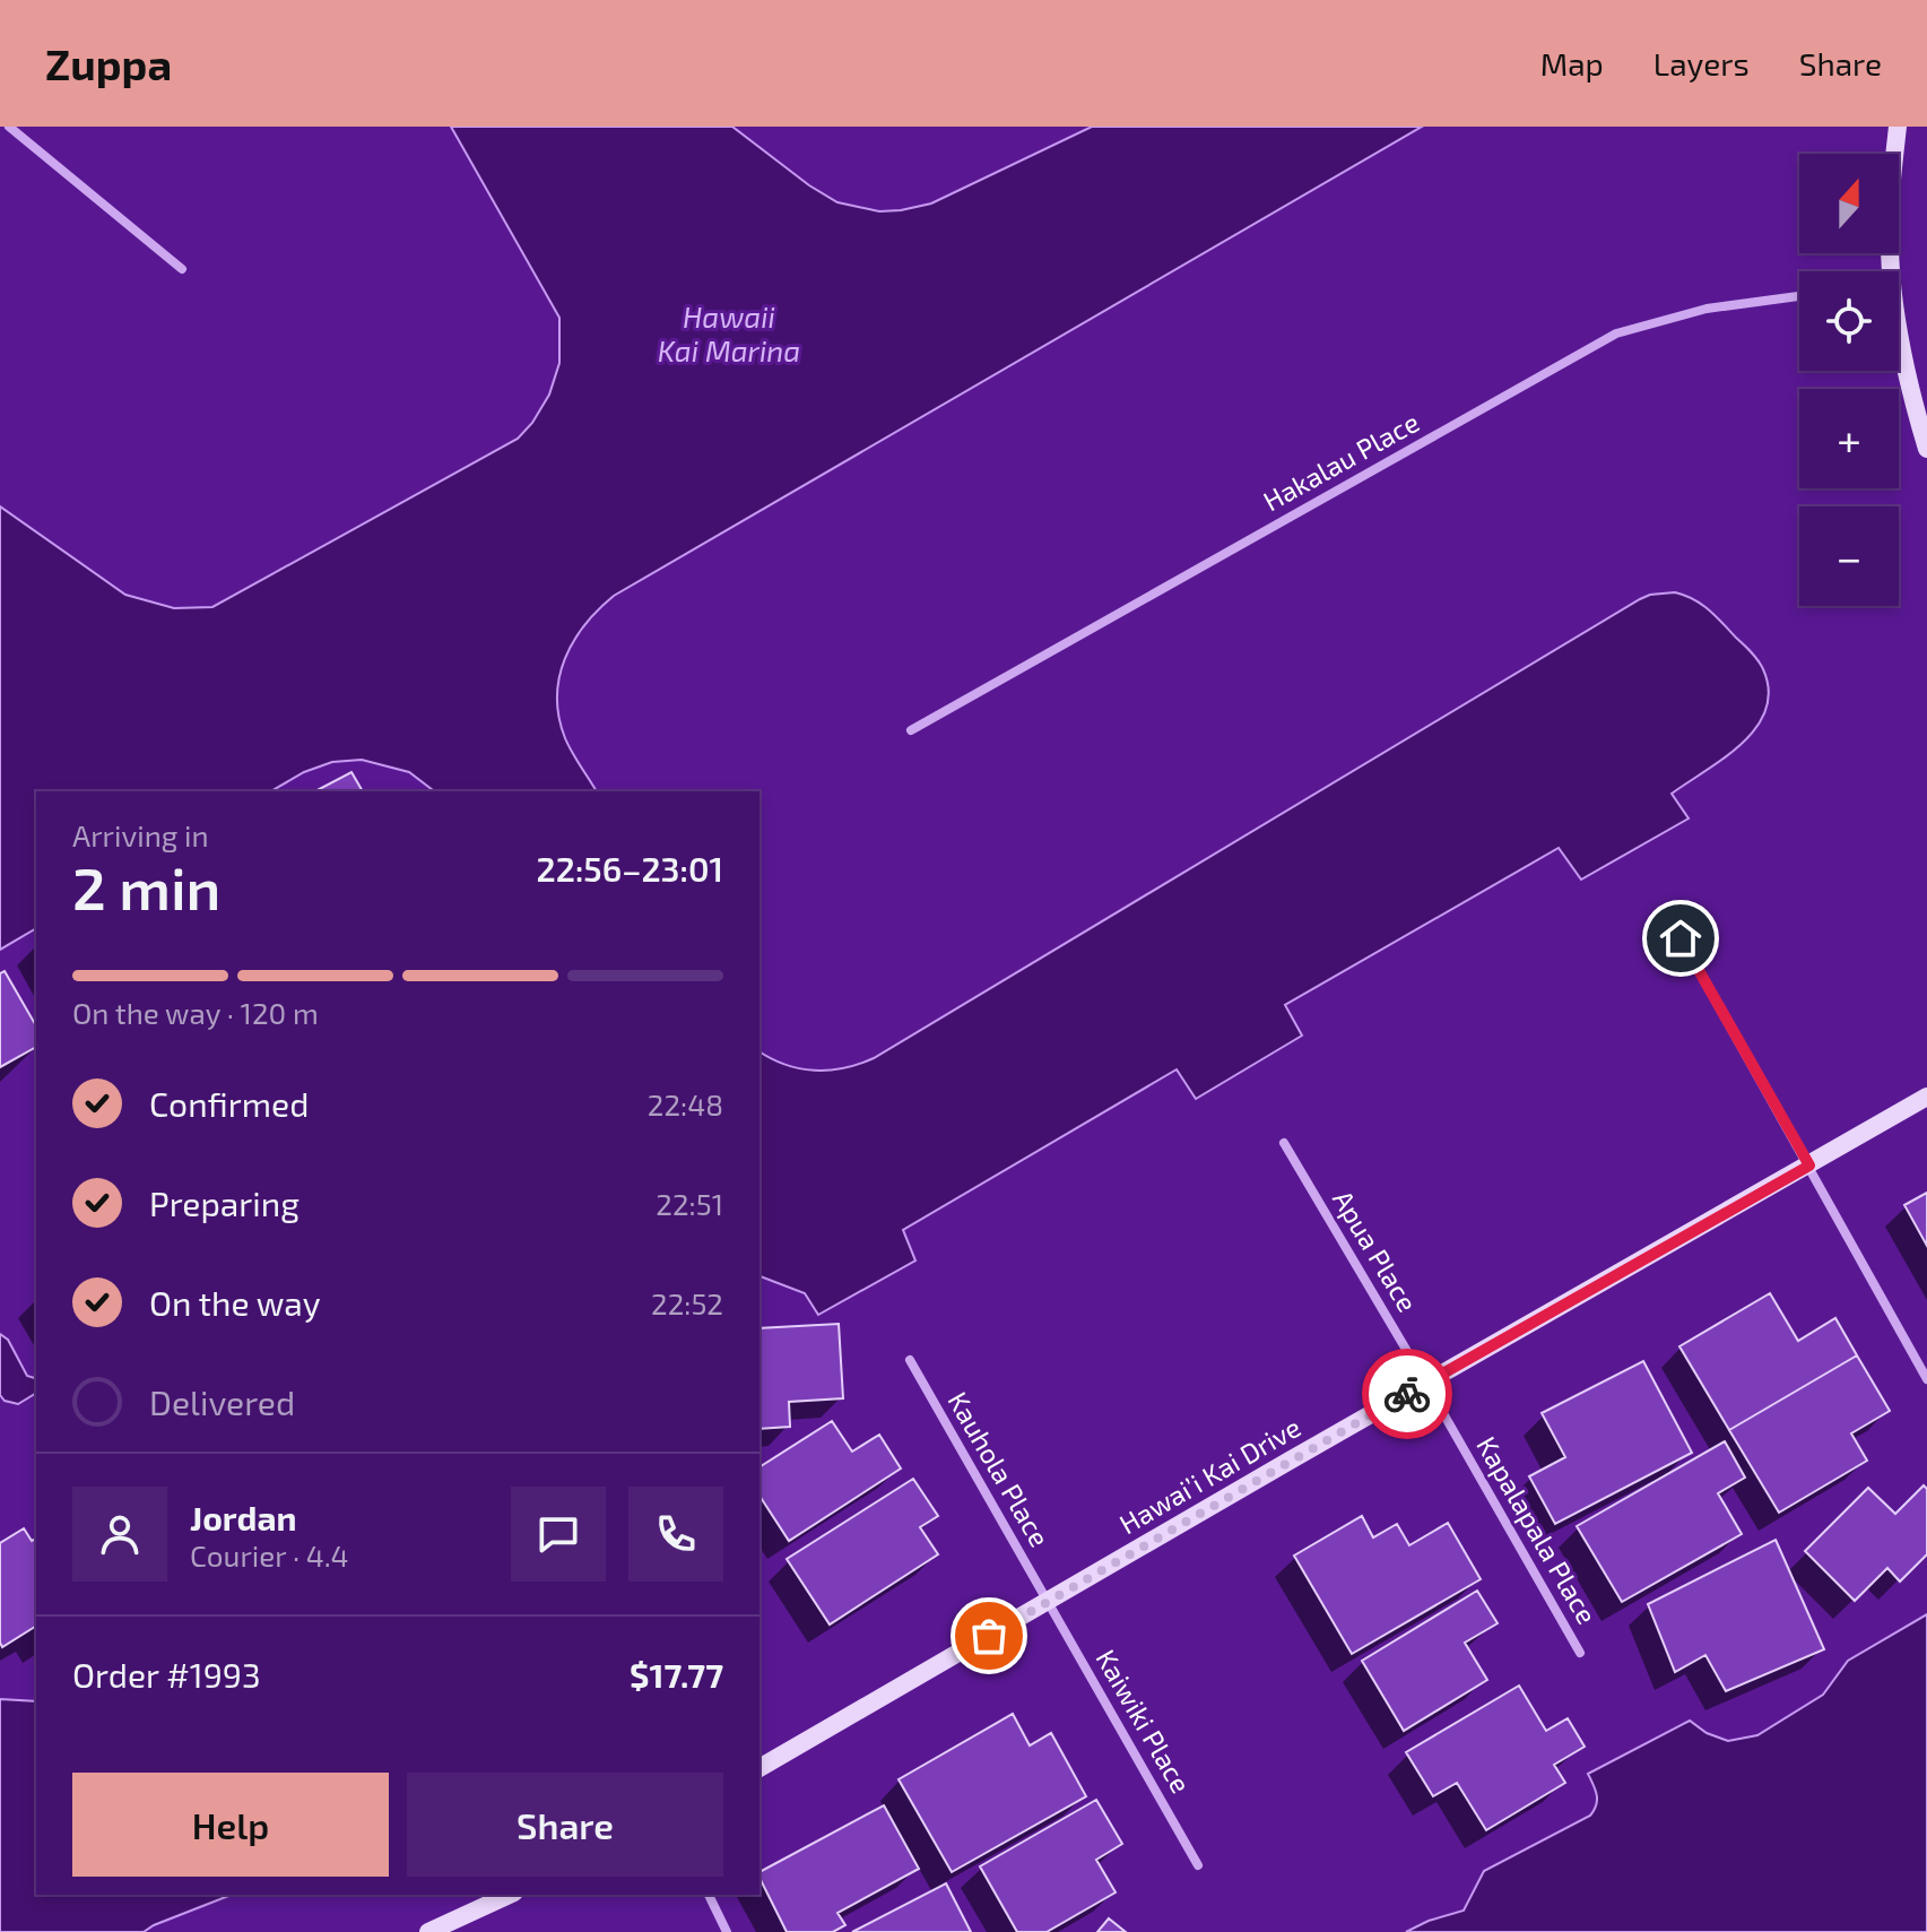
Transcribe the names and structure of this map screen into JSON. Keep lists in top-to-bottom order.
{
  "streets": {
    "main road": ["Hawai’i Kai Drive"],
    "street": [
      "Hakalau Place",
      "Apua Place",
      "Kauhola Place",
      "Kapalapala Place",
      "Kaiwiki Place"
    ]
  },
  "crossings": [
    ["Apua Place", "Hawai’i Kai Drive"],
    ["Apua Place", "Kapalapala Place"],
    ["Kauhola Place", "Hawai’i Kai Drive"],
    ["Kauhola Place", "Kaiwiki Place"],
    ["Hawai’i Kai Drive", "Kapalapala Place"],
    ["Hawai’i Kai Drive", "Kaiwiki Place"]
  ],
  "water": ["Hawaii Kai Marina"],
  "north": "top",
  "page": {
    "header": "Zuppa",
    "nav": ["Map", "Layers", "Share"],
    "map_buttons": ["+", "−"],
    "heading": ["2 min", "Arriving in", "22:56–23:01"],
    "panel": [
      "Jordan",
      "Courier · 4.4",
      "Order #1993",
      "$17.77"
    ],
    "bar": "On the way · 120 m",
    "list": [
      ["Confirmed", "22:48"],
      ["Preparing", "22:51"],
      ["On the way", "22:52"],
      "Delivered"
    ],
    "buttons": ["Help", "Share"]
  }
}
